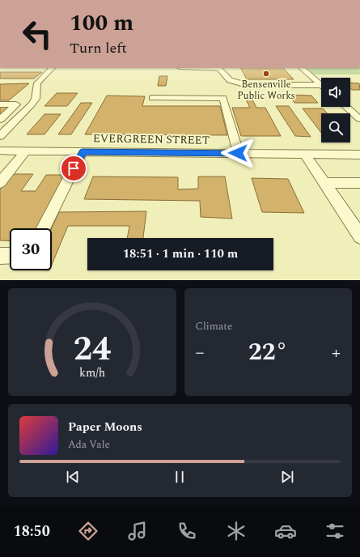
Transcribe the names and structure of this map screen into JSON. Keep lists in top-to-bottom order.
{
  "streets": {
    "street": ["EVERGREEN STREET"]
  },
  "places": ["Bensenville Public Works"],
  "page": {
    "turn": ["100 m", "Turn left"],
    "limit": "30",
    "trip": "18:51 · 1 min · 110 m",
    "tile": "Climate",
    "heat": ["−", "22°", "+"],
    "song": ["Paper Moons", "Ada Vale"],
    "tabs": "18:50",
    "gauge": ["24", "km/h"]
  }
}
